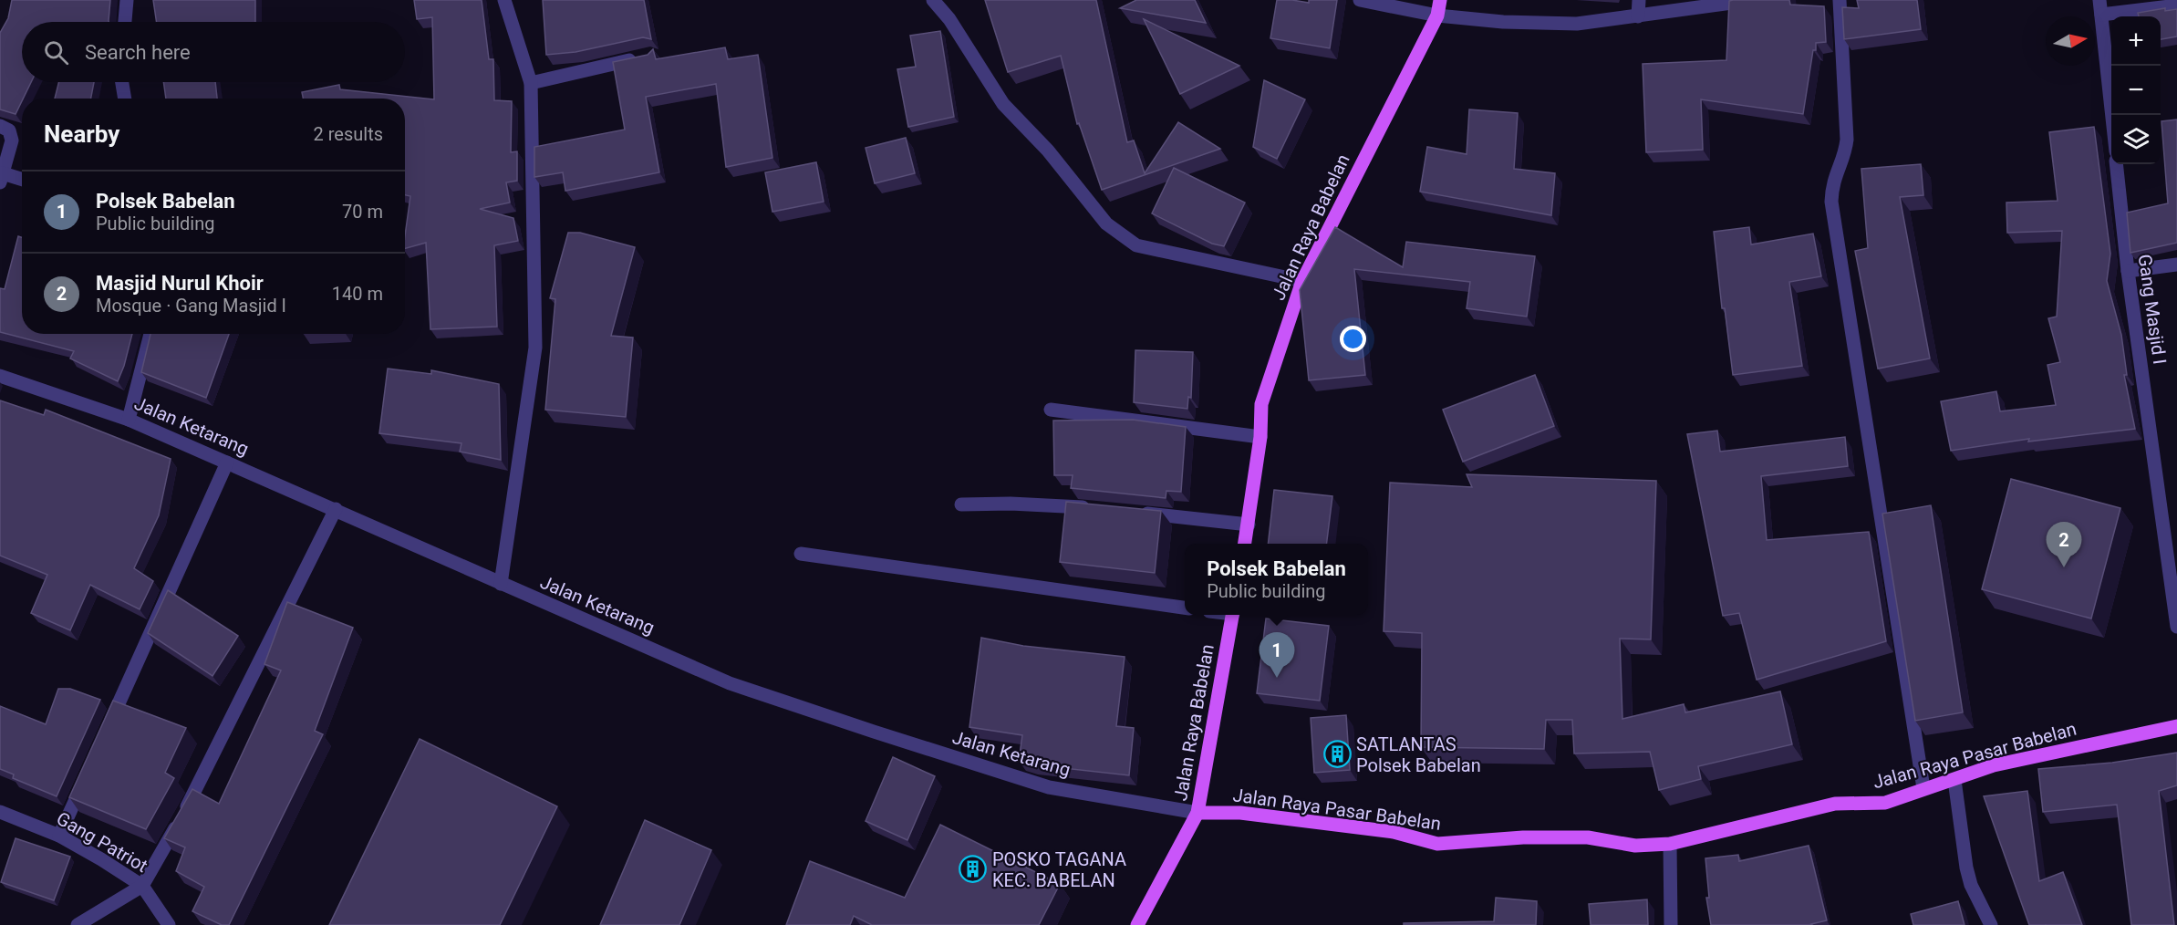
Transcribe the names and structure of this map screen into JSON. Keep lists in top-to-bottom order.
{
  "streets": {
    "main road": ["Jalan Raya Babelan", "Jalan Raya Pasar Babelan"],
    "street": ["Gang Masjid I", "Jalan Ketarang", "Gang Patriot"]
  },
  "crossings": [
    ["Jalan Raya Babelan", "Jalan Ketarang"],
    ["Jalan Raya Babelan", "Jalan Raya Pasar Babelan"],
    ["Jalan Ketarang", "Jalan Raya Pasar Babelan"]
  ],
  "places": {
    "building": ["SATLANTAS Polsek Babelan", "POSKO TAGANA KEC. BABELAN"]
  },
  "north": "right",
  "page": {
    "map_buttons": ["+", "−"],
    "search": "Search here",
    "heading": ["Nearby", "2 results"],
    "list": [
      {
        "mark": "1",
        "name": "Polsek Babelan",
        "note": "Public building",
        "value": "70 m"
      },
      {
        "mark": "2",
        "name": "Masjid Nurul Khoir",
        "note": "Mosque · Gang Masjid I",
        "value": "140 m"
      }
    ],
    "pins": ["2", "1"],
    "popup": ["Polsek Babelan", "Public building"]
  }
}
